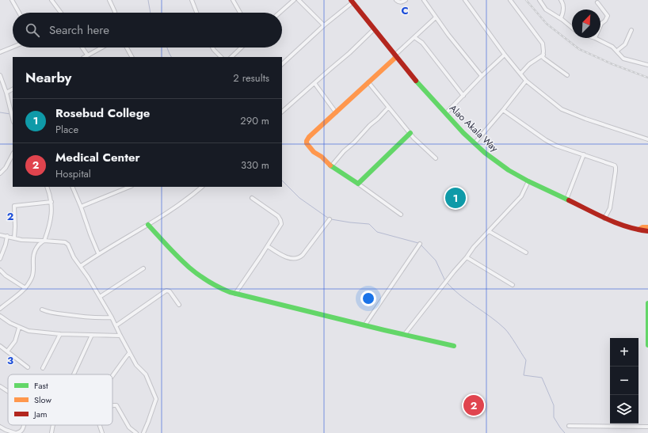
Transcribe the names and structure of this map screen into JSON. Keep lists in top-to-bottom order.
{
  "streets": {
    "street": ["Alao Akala Way"]
  },
  "legend": ["Fast", "Slow", "Jam"],
  "north": "top right",
  "page": {
    "search": "Search here",
    "heading": ["Nearby", "2 results"],
    "list": [
      {
        "mark": "1",
        "name": "Rosebud College",
        "note": "Place",
        "value": "290 m"
      },
      {
        "mark": "2",
        "name": "Medical Center",
        "note": "Hospital",
        "value": "330 m"
      }
    ],
    "pins": ["1", "2"],
    "map_buttons": ["+", "−"]
  },
  "grid": {
    "columns": ["C"],
    "rows": ["2", "3"]
  }
}
